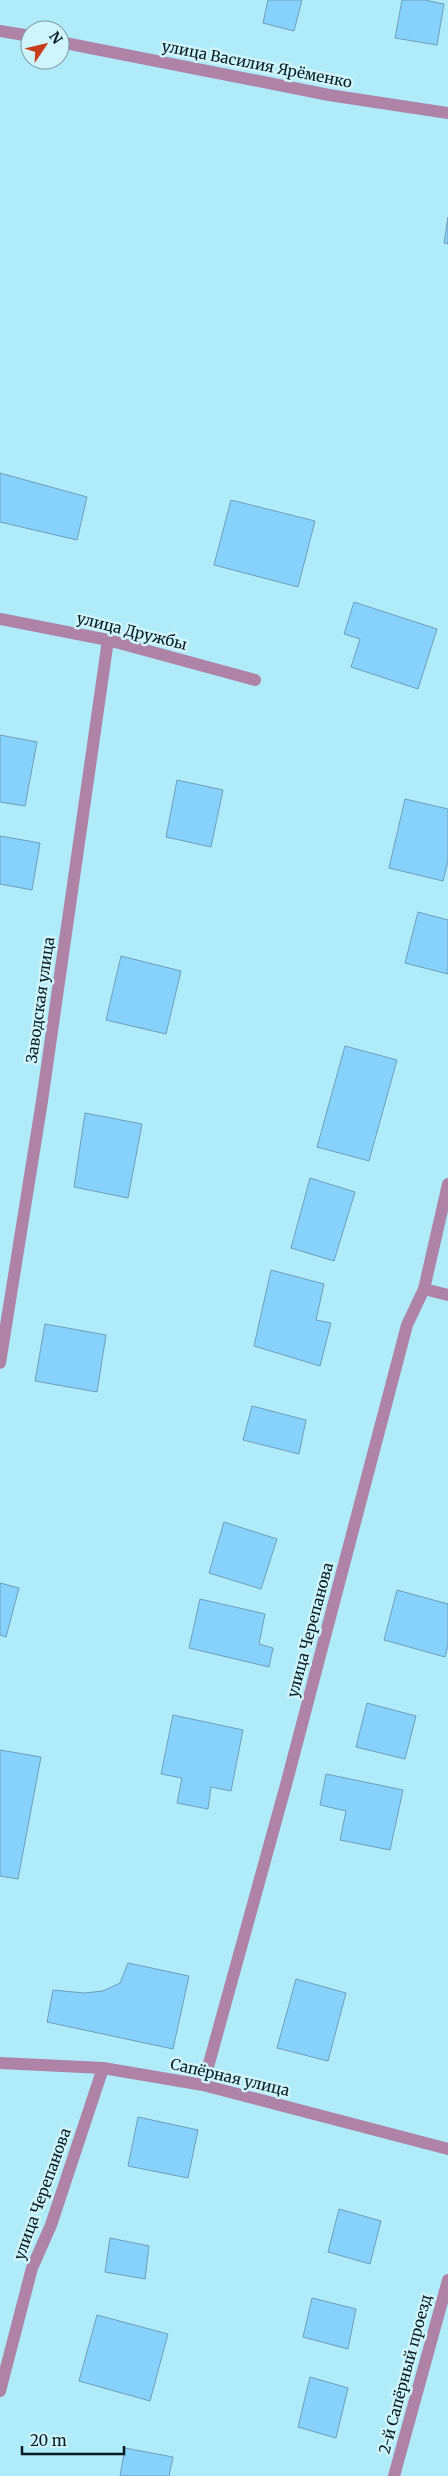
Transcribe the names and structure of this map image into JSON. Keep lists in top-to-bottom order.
{
  "streets": {
    "street": [
      "улица Василия Ярёменко",
      "улица Дружбы",
      "Заводская улица",
      "улица Черепанова",
      "Сапёрная улица",
      "2-й Сапёрный проезд"
    ]
  },
  "crossings": [
    ["улица Дружбы", "Заводская улица"],
    ["улица Черепанова", "Сапёрная улица"]
  ],
  "scale_bar": "20 m",
  "north": "top right"
}
